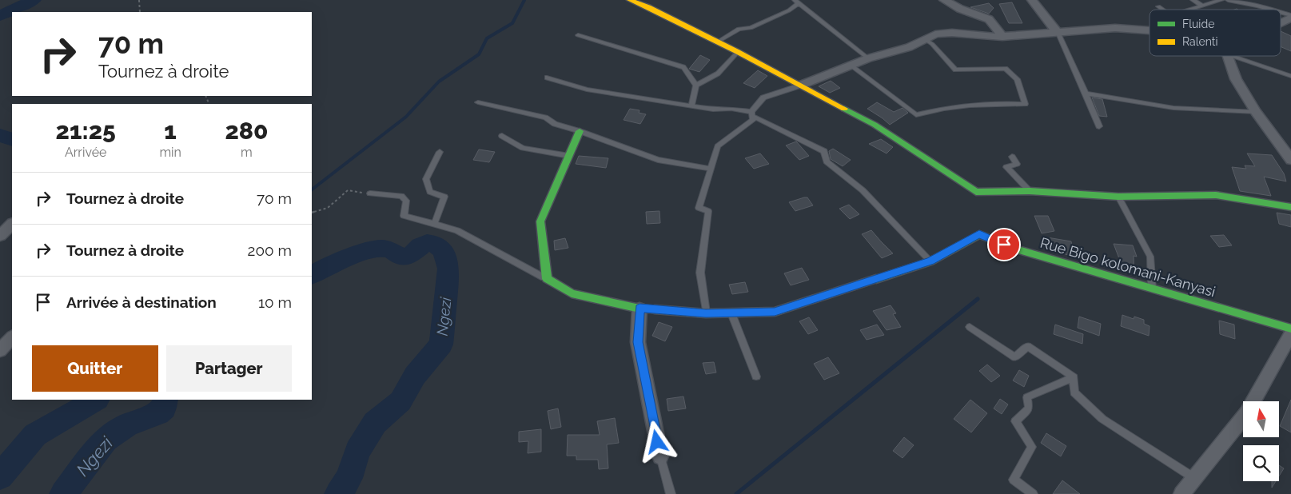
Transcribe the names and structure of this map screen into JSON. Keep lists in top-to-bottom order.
{
  "streets": {
    "street": ["Rue Bigo kolomani-Kanyasi"]
  },
  "water": ["Ngezi"],
  "legend": ["Fluide", "Ralenti"],
  "north": "top",
  "page": {
    "turn": ["70 m", "Tournez à droite"],
    "eta": [
      "21:25",
      "Arrivée",
      "1",
      "min",
      "280",
      "m"
    ],
    "list": [
      {
        "name": "Tournez à droite",
        "value": "70 m"
      },
      {
        "name": "Tournez à droite",
        "value": "200 m"
      },
      {
        "name": "Arrivée à destination",
        "value": "10 m"
      }
    ],
    "buttons": ["Quitter", "Partager"]
  }
}
